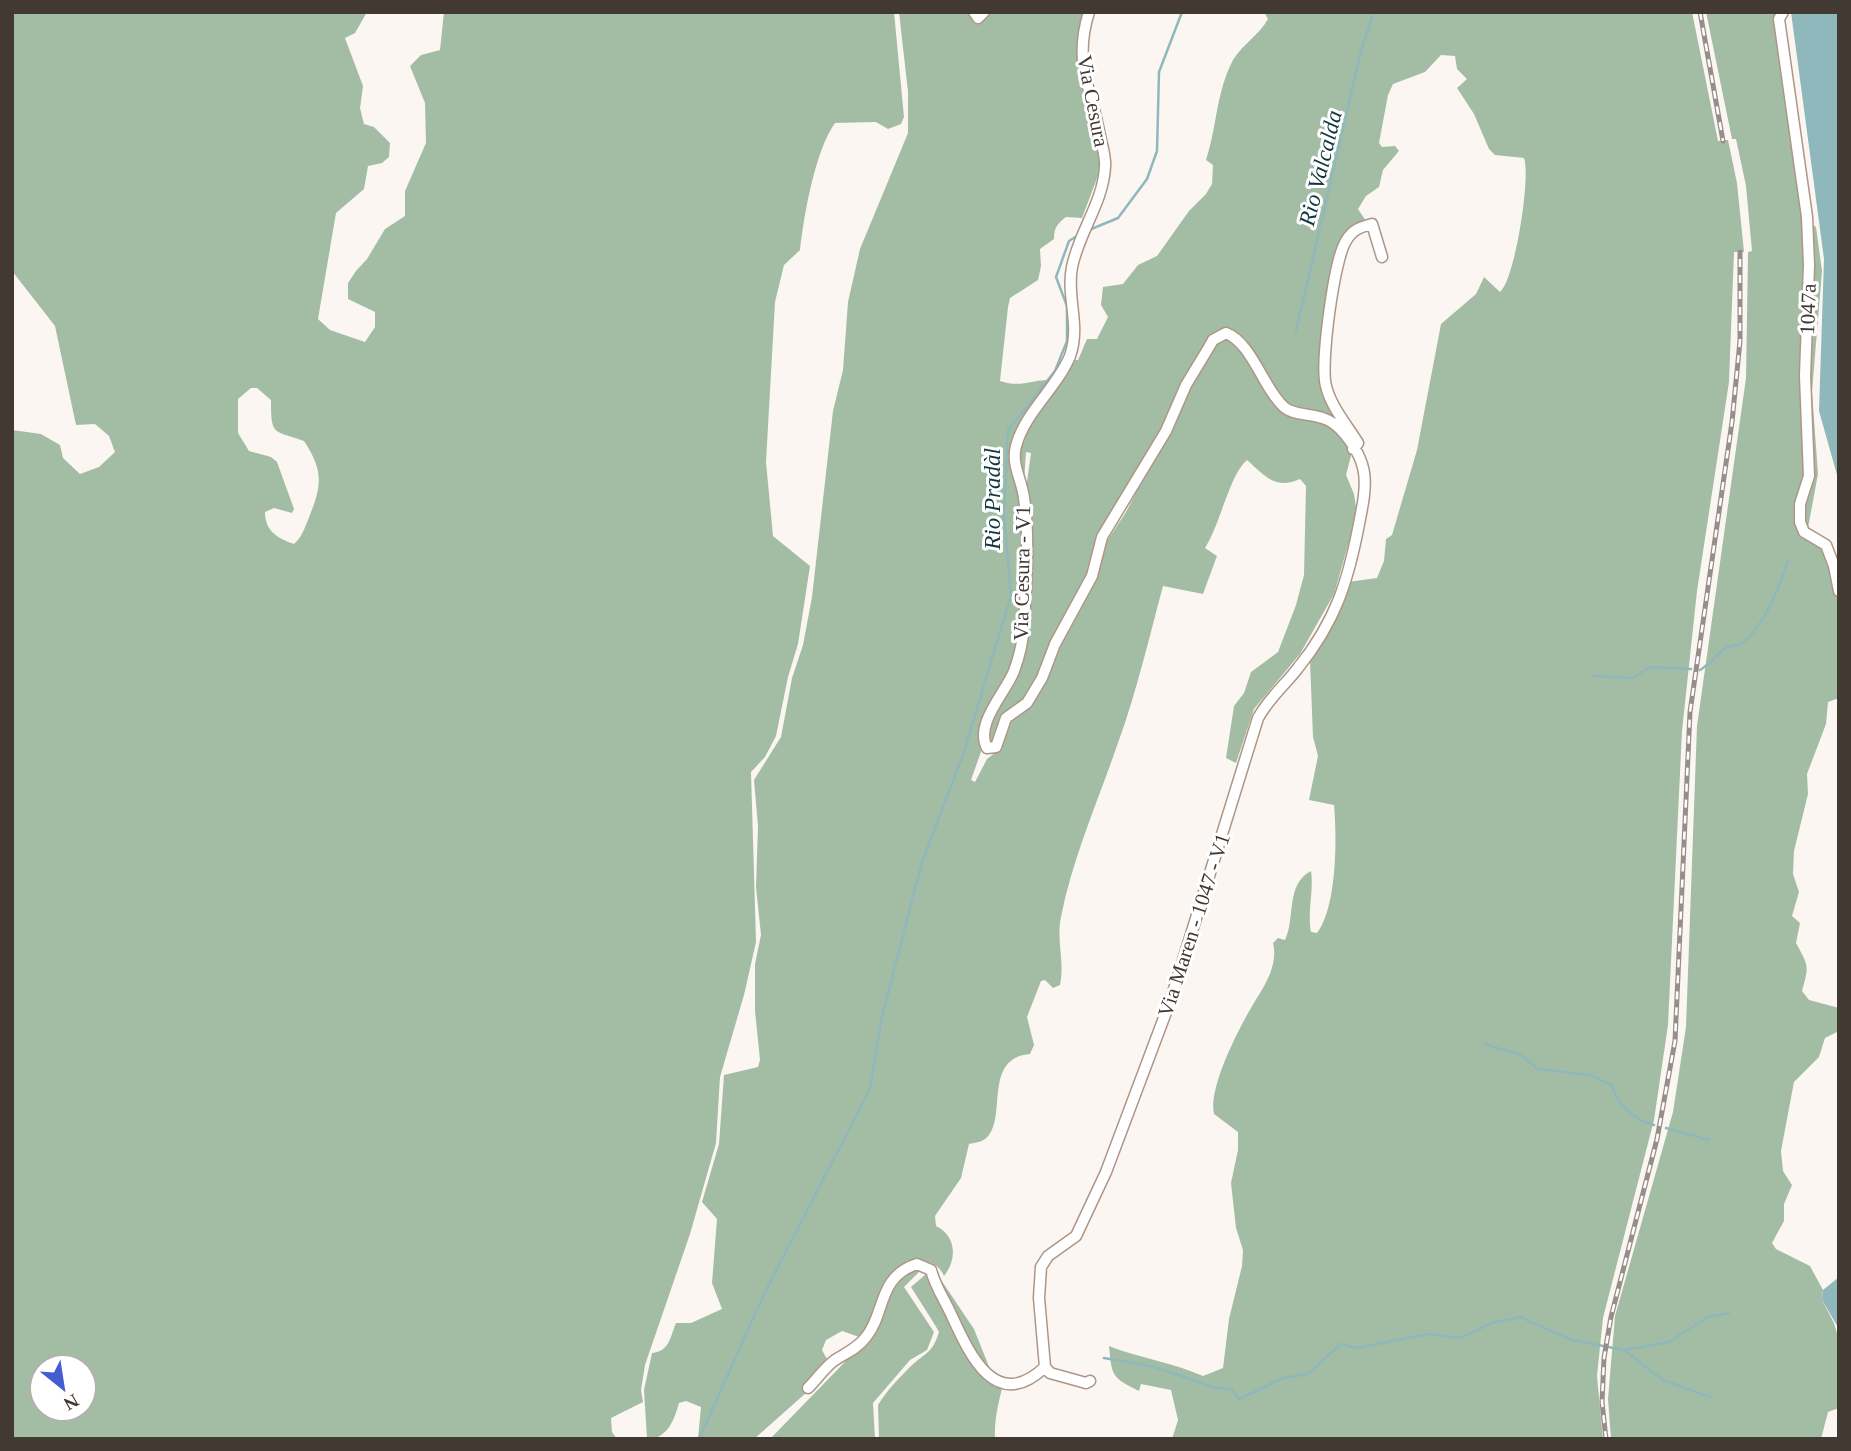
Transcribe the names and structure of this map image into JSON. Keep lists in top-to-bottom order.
{
  "streets": {
    "street": [
      "Via Cesura",
      "1047a",
      "Via Cesura - V1",
      "Via Maren - 1047 - V1"
    ]
  },
  "crossings": [
    ["Via Cesura", "Via Cesura - V1"],
    ["Via Cesura - V1", "Via Maren - 1047 - V1"]
  ],
  "water": ["Rio Valcalda", "Rio Pradàl"],
  "north": "bottom right"
}
